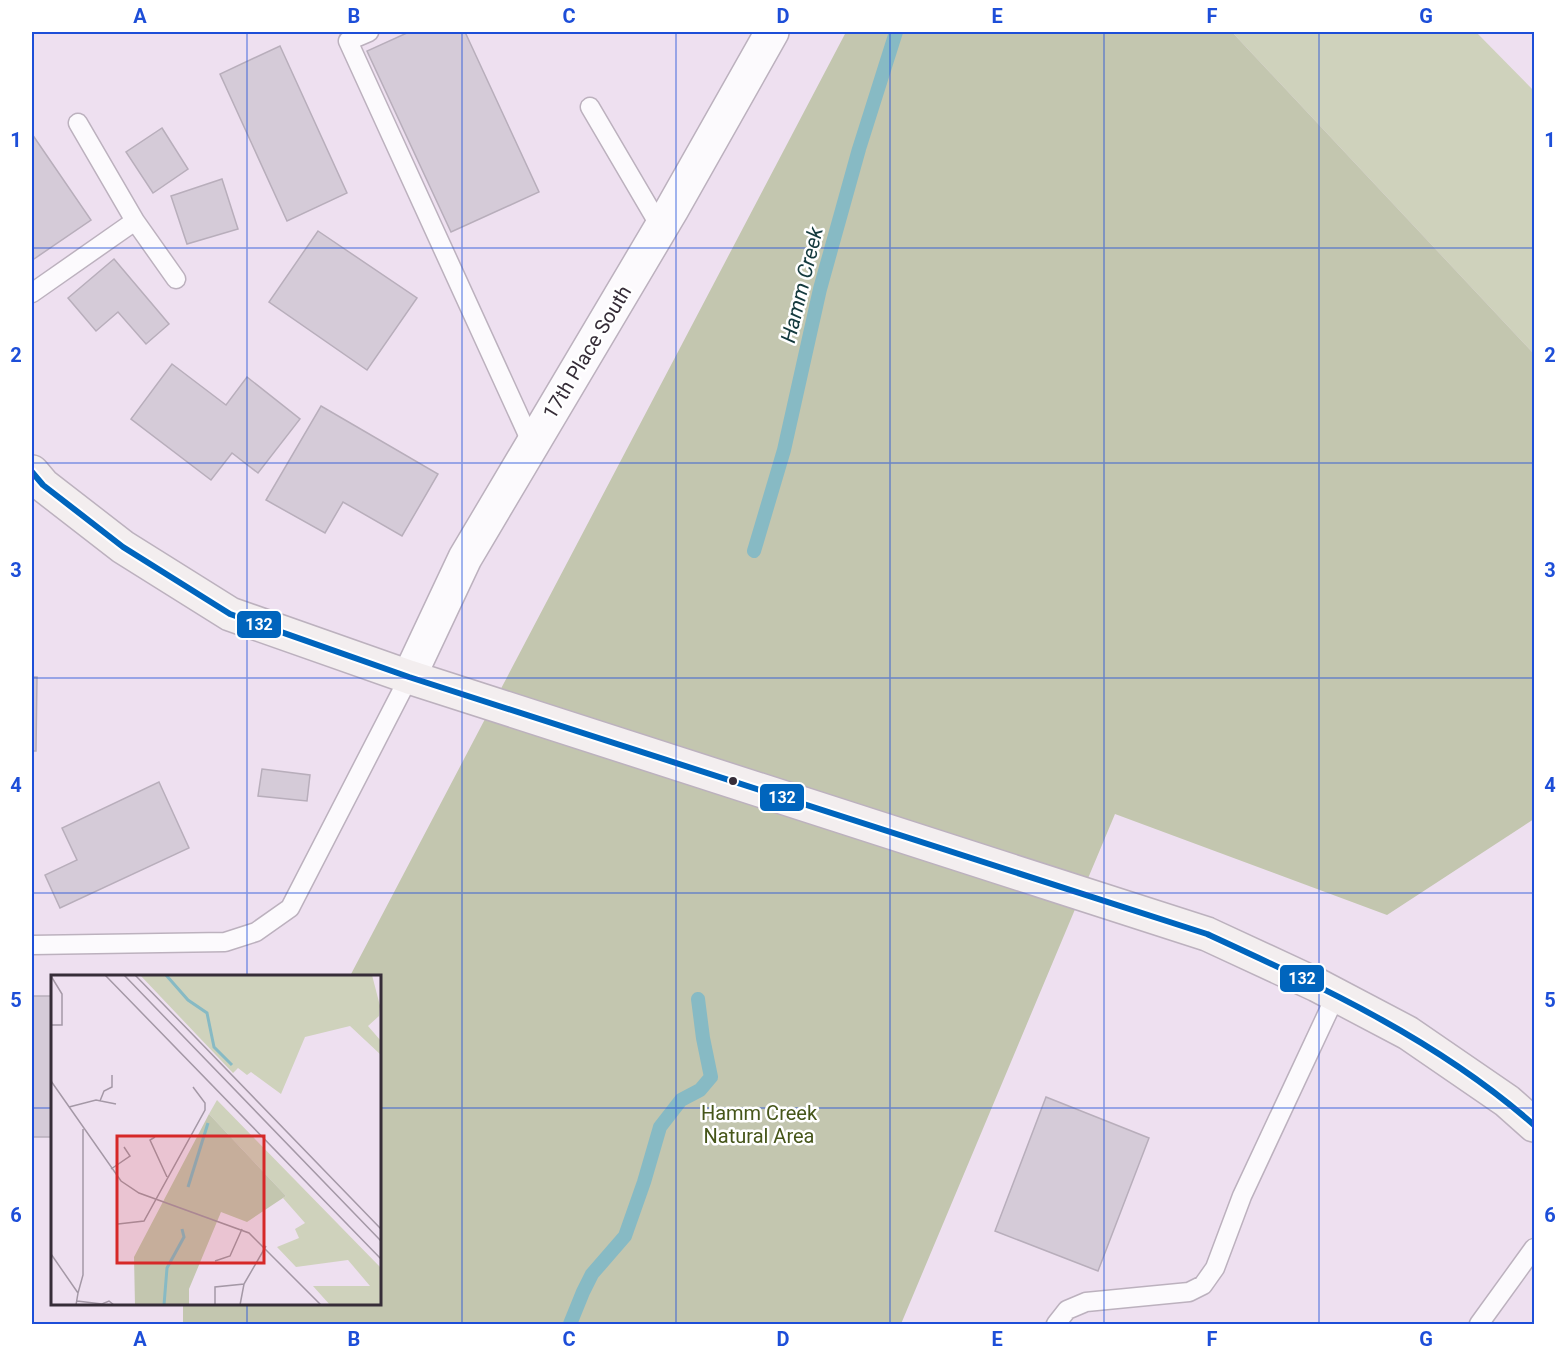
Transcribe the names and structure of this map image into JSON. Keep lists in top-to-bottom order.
{
  "streets": {
    "street": ["17th Place South"]
  },
  "water": ["Hamm Creek"],
  "parks": ["Hamm Creek Natural Area"],
  "lines": ["transit line 132"],
  "grid": {
    "columns": [
      "A",
      "B",
      "C",
      "D",
      "E",
      "F",
      "G"
    ],
    "rows": [
      "1",
      "2",
      "3",
      "4",
      "5",
      "6"
    ]
  }
}
